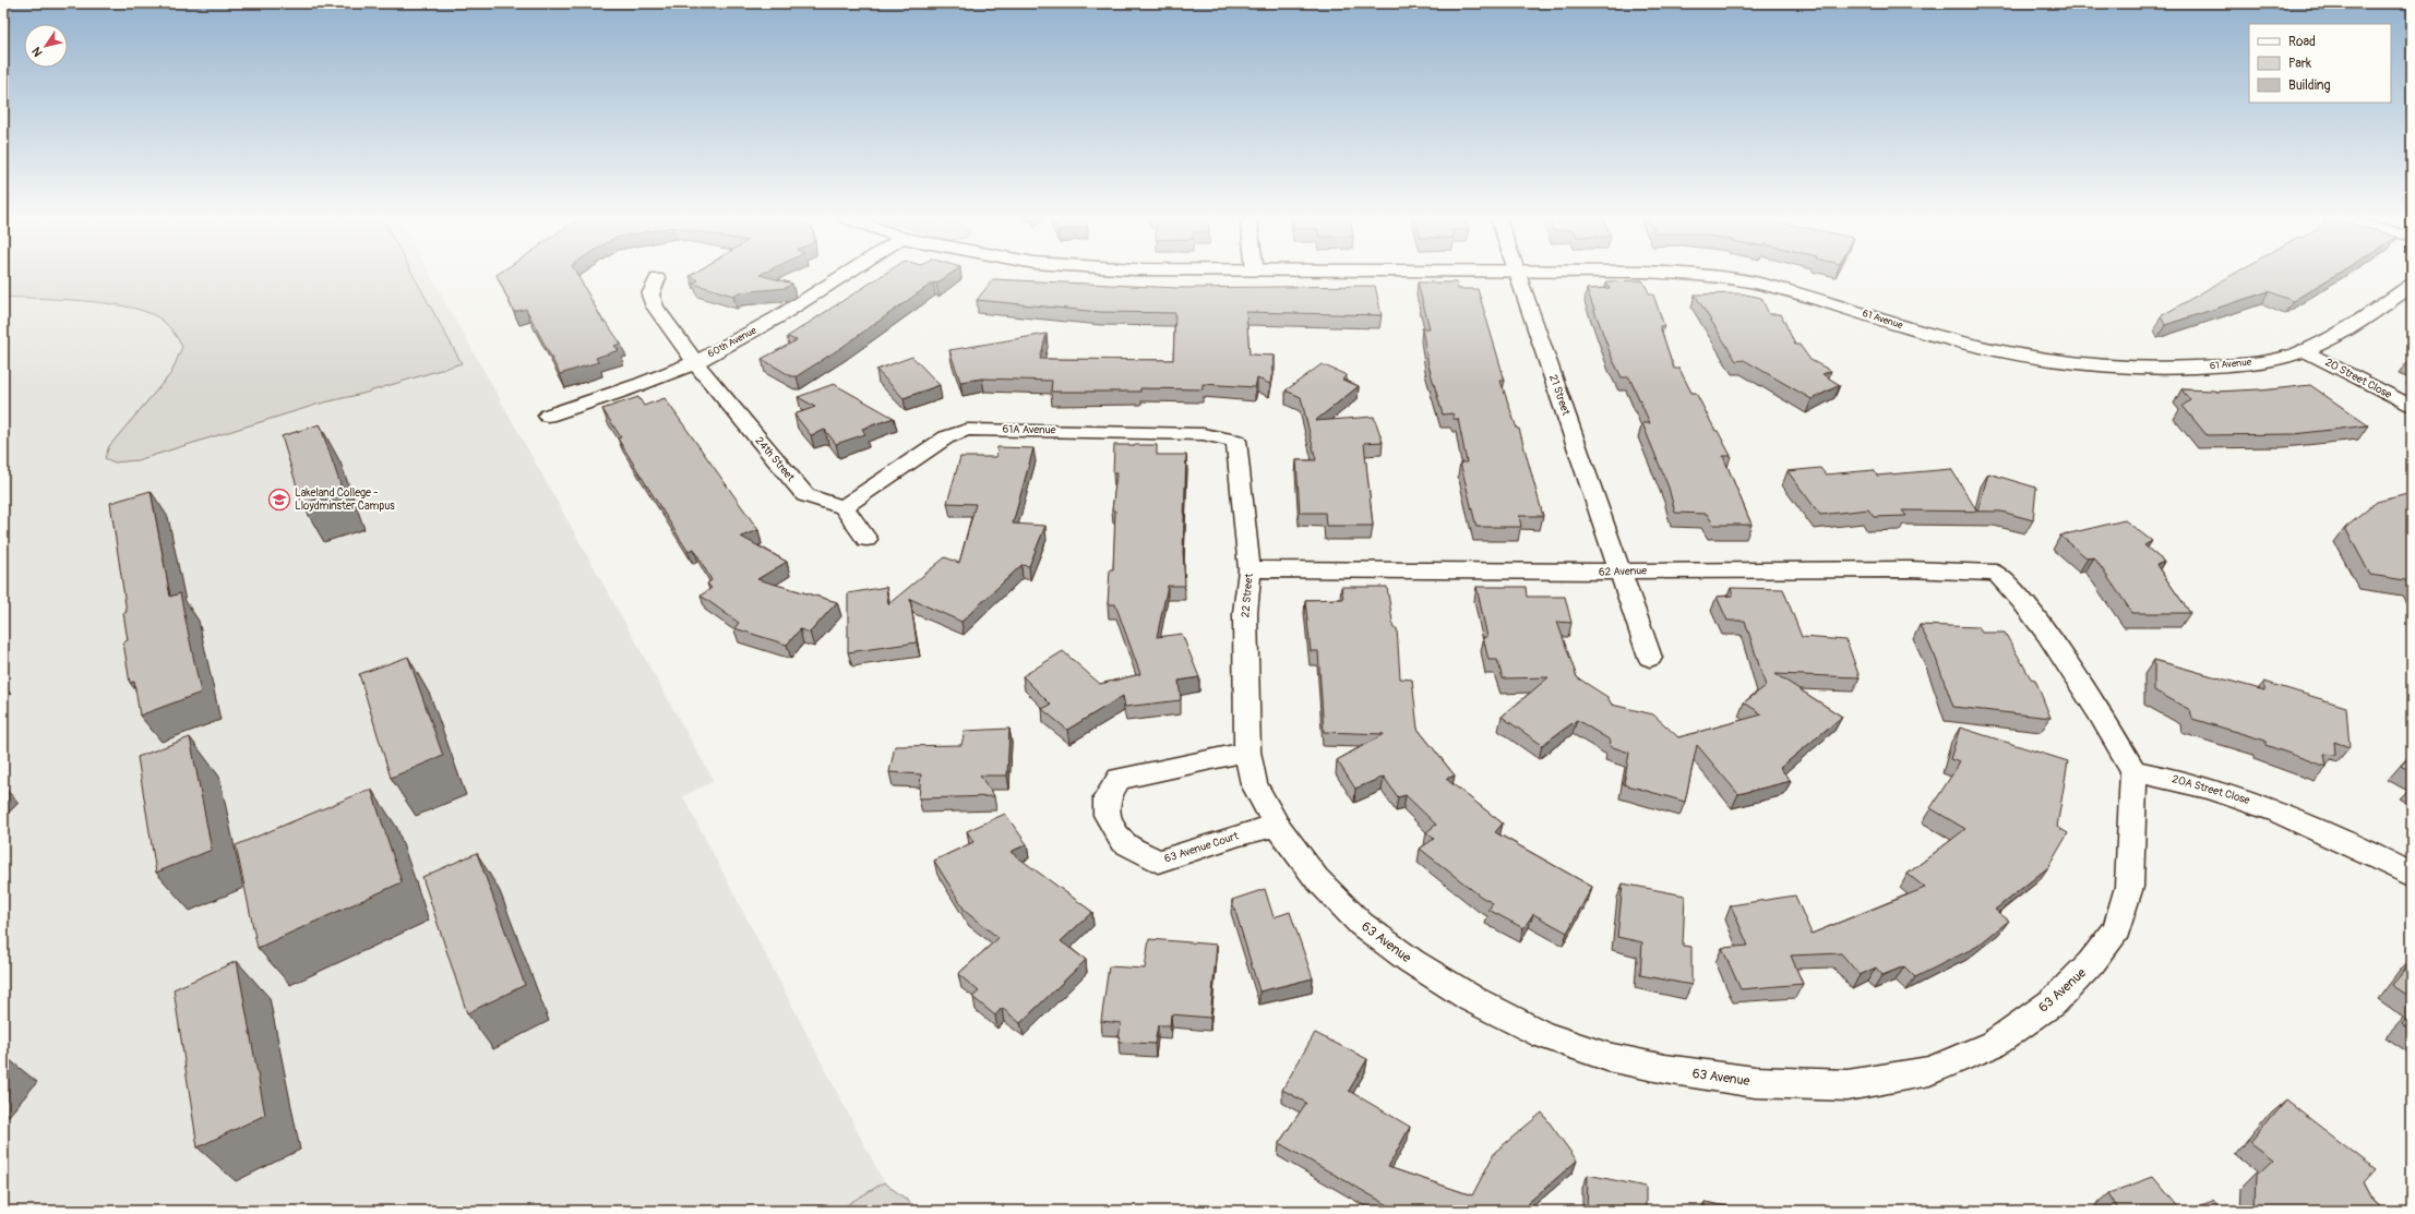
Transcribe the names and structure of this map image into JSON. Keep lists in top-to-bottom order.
{
  "streets": {
    "street": [
      "61 Avenue",
      "60th Avenue",
      "20 Street Close",
      "21 Street",
      "61A Avenue",
      "24th Street",
      "62 Avenue",
      "22 Street",
      "20A Street Close",
      "63 Avenue Court",
      "63 Avenue"
    ]
  },
  "crossings": [
    ["61 Avenue", "20 Street Close"],
    ["60th Avenue", "24th Street"],
    ["21 Street", "62 Avenue"],
    ["61A Avenue", "24th Street"],
    ["61A Avenue", "22 Street"],
    ["62 Avenue", "22 Street"],
    ["62 Avenue", "20A Street Close"],
    ["62 Avenue", "63 Avenue"],
    ["22 Street", "63 Avenue Court"],
    ["22 Street", "63 Avenue"],
    ["20A Street Close", "63 Avenue"],
    ["63 Avenue Court", "63 Avenue"]
  ],
  "places": {
    "school or university": ["Lakeland College - Lloydminster Campus"]
  },
  "legend": ["Road", "Park", "Building"],
  "north": "bottom left"
}
